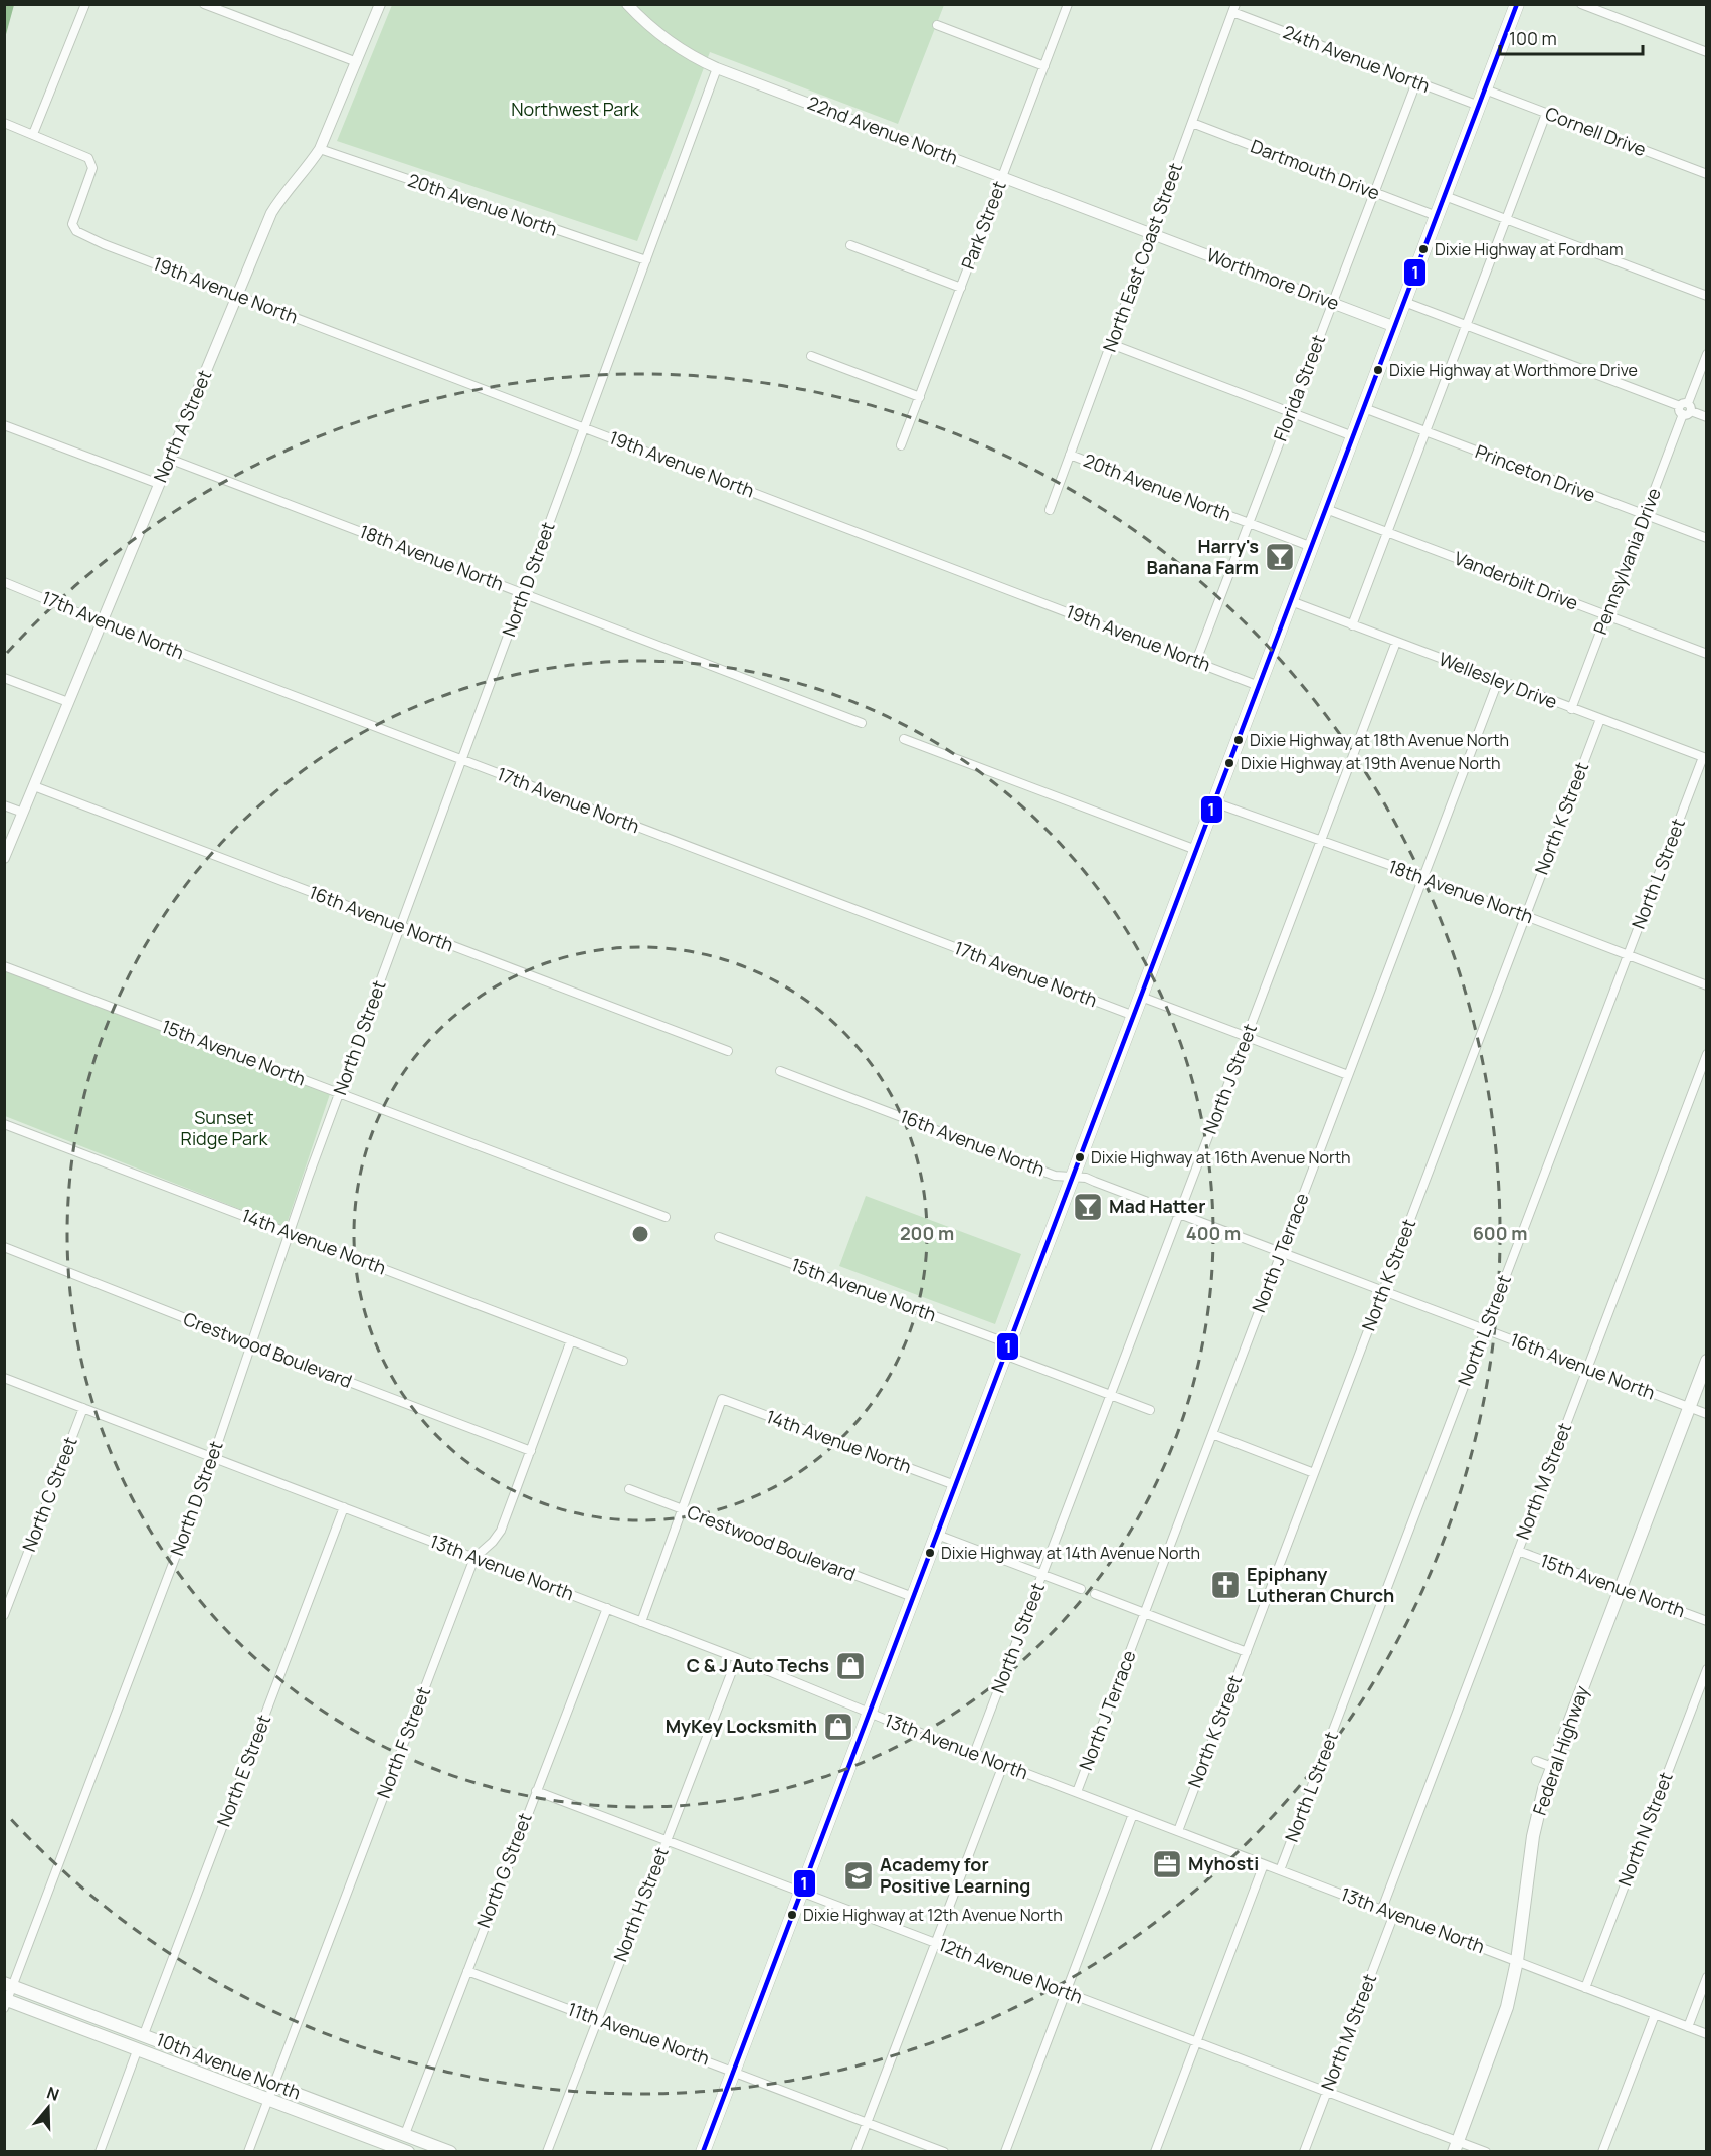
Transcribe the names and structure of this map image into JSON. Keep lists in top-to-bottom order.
{
  "streets": {
    "main road": ["Federal Highway", "10th Avenue North"],
    "street": [
      "24th Avenue North",
      "22nd Avenue North",
      "Cornell Drive",
      "Dartmouth Drive",
      "20th Avenue North",
      "Park Street",
      "North East Coast Street",
      "Worthmore Drive",
      "19th Avenue North",
      "Florida Street",
      "North A Street",
      "Princeton Drive",
      "18th Avenue North",
      "Pennsylvania Drive",
      "North D Street",
      "Vanderbilt Drive",
      "17th Avenue North",
      "Wellesley Drive",
      "North K Street",
      "North L Street",
      "16th Avenue North",
      "15th Avenue North",
      "North J Street",
      "14th Avenue North",
      "North J Terrace",
      "Crestwood Boulevard",
      "North M Street",
      "North C Street",
      "13th Avenue North",
      "North F Street",
      "North E Street",
      "North N Street",
      "North G Street",
      "North H Street",
      "12th Avenue North",
      "11th Avenue North"
    ]
  },
  "crossings": [
    ["24th Avenue North", "North East Coast Street"],
    ["24th Avenue North", "Florida Street"],
    ["22nd Avenue North", "Park Street"],
    ["22nd Avenue North", "North East Coast Street"],
    ["22nd Avenue North", "Worthmore Drive"],
    ["22nd Avenue North", "North D Street"],
    ["Dartmouth Drive", "North East Coast Street"],
    ["Dartmouth Drive", "Florida Street"],
    ["20th Avenue North", "North East Coast Street"],
    ["20th Avenue North", "Florida Street"],
    ["20th Avenue North", "North A Street"],
    ["20th Avenue North", "North D Street"],
    ["North East Coast Street", "Worthmore Drive"],
    ["Worthmore Drive", "Florida Street"],
    ["19th Avenue North", "Florida Street"],
    ["19th Avenue North", "North A Street"],
    ["19th Avenue North", "North D Street"],
    ["North A Street", "18th Avenue North"],
    ["North A Street", "17th Avenue North"],
    ["North A Street", "16th Avenue North"],
    ["Princeton Drive", "Pennsylvania Drive"],
    ["18th Avenue North", "North D Street"],
    ["18th Avenue North", "North K Street"],
    ["18th Avenue North", "North L Street"],
    ["18th Avenue North", "North J Street"],
    ["18th Avenue North", "North J Terrace"],
    ["Pennsylvania Drive", "Vanderbilt Drive"],
    ["Pennsylvania Drive", "Wellesley Drive"],
    ["North D Street", "17th Avenue North"],
    ["North D Street", "16th Avenue North"],
    ["North D Street", "15th Avenue North"],
    ["North D Street", "14th Avenue North"],
    ["North D Street", "Crestwood Boulevard"],
    ["North D Street", "13th Avenue North"],
    ["North D Street", "10th Avenue North"],
    ["Wellesley Drive", "North K Street"],
    ["Wellesley Drive", "North L Street"],
    ["Wellesley Drive", "North J Street"],
    ["Wellesley Drive", "North J Terrace"],
    ["North K Street", "16th Avenue North"],
    ["North K Street", "13th Avenue North"],
    ["North L Street", "16th Avenue North"],
    ["North L Street", "13th Avenue North"],
    ["16th Avenue North", "North J Street"],
    ["16th Avenue North", "North J Terrace"],
    ["16th Avenue North", "North M Street"],
    ["16th Avenue North", "Federal Highway"],
    ["15th Avenue North", "North J Street"],
    ["15th Avenue North", "North M Street"],
    ["15th Avenue North", "Federal Highway"],
    ["North J Street", "13th Avenue North"],
    ["14th Avenue North", "Crestwood Boulevard"],
    ["14th Avenue North", "North F Street"],
    ["North J Terrace", "13th Avenue North"],
    ["Crestwood Boulevard", "North F Street"],
    ["North M Street", "13th Avenue North"],
    ["North M Street", "12th Avenue North"],
    ["North C Street", "13th Avenue North"],
    ["13th Avenue North", "North F Street"],
    ["13th Avenue North", "Federal Highway"],
    ["13th Avenue North", "North E Street"],
    ["13th Avenue North", "North N Street"],
    ["13th Avenue North", "North G Street"],
    ["13th Avenue North", "North H Street"],
    ["North F Street", "10th Avenue North"],
    ["Federal Highway", "12th Avenue North"],
    ["North E Street", "10th Avenue North"],
    ["North G Street", "12th Avenue North"],
    ["North G Street", "11th Avenue North"],
    ["North G Street", "10th Avenue North"],
    ["North H Street", "12th Avenue North"],
    ["North H Street", "11th Avenue North"]
  ],
  "parks": ["Northwest Park", "Sunset Ridge Park"],
  "places": {
    "other": [
      "Dixie Highway at Fordham",
      "Dixie Highway at Worthmore Drive",
      "Dixie Highway at 18th Avenue North",
      "Dixie Highway at 19th Avenue North",
      "Dixie Highway at 16th Avenue North",
      "Dixie Highway at 14th Avenue North",
      "Dixie Highway at 12th Avenue North"
    ],
    "bar": ["Harry's Banana Farm", "Mad Hatter"],
    "church": ["Epiphany Lutheran Church"],
    "shop": ["C & J Auto Techs", "MyKey Locksmith"],
    "office": ["Myhosti"],
    "school or university": ["Academy for Positive Learning"]
  },
  "lines": ["transit line 1"],
  "scale_bar": "100 m",
  "north": "top",
  "rings": ["200 m", "400 m", "600 m"]
}
